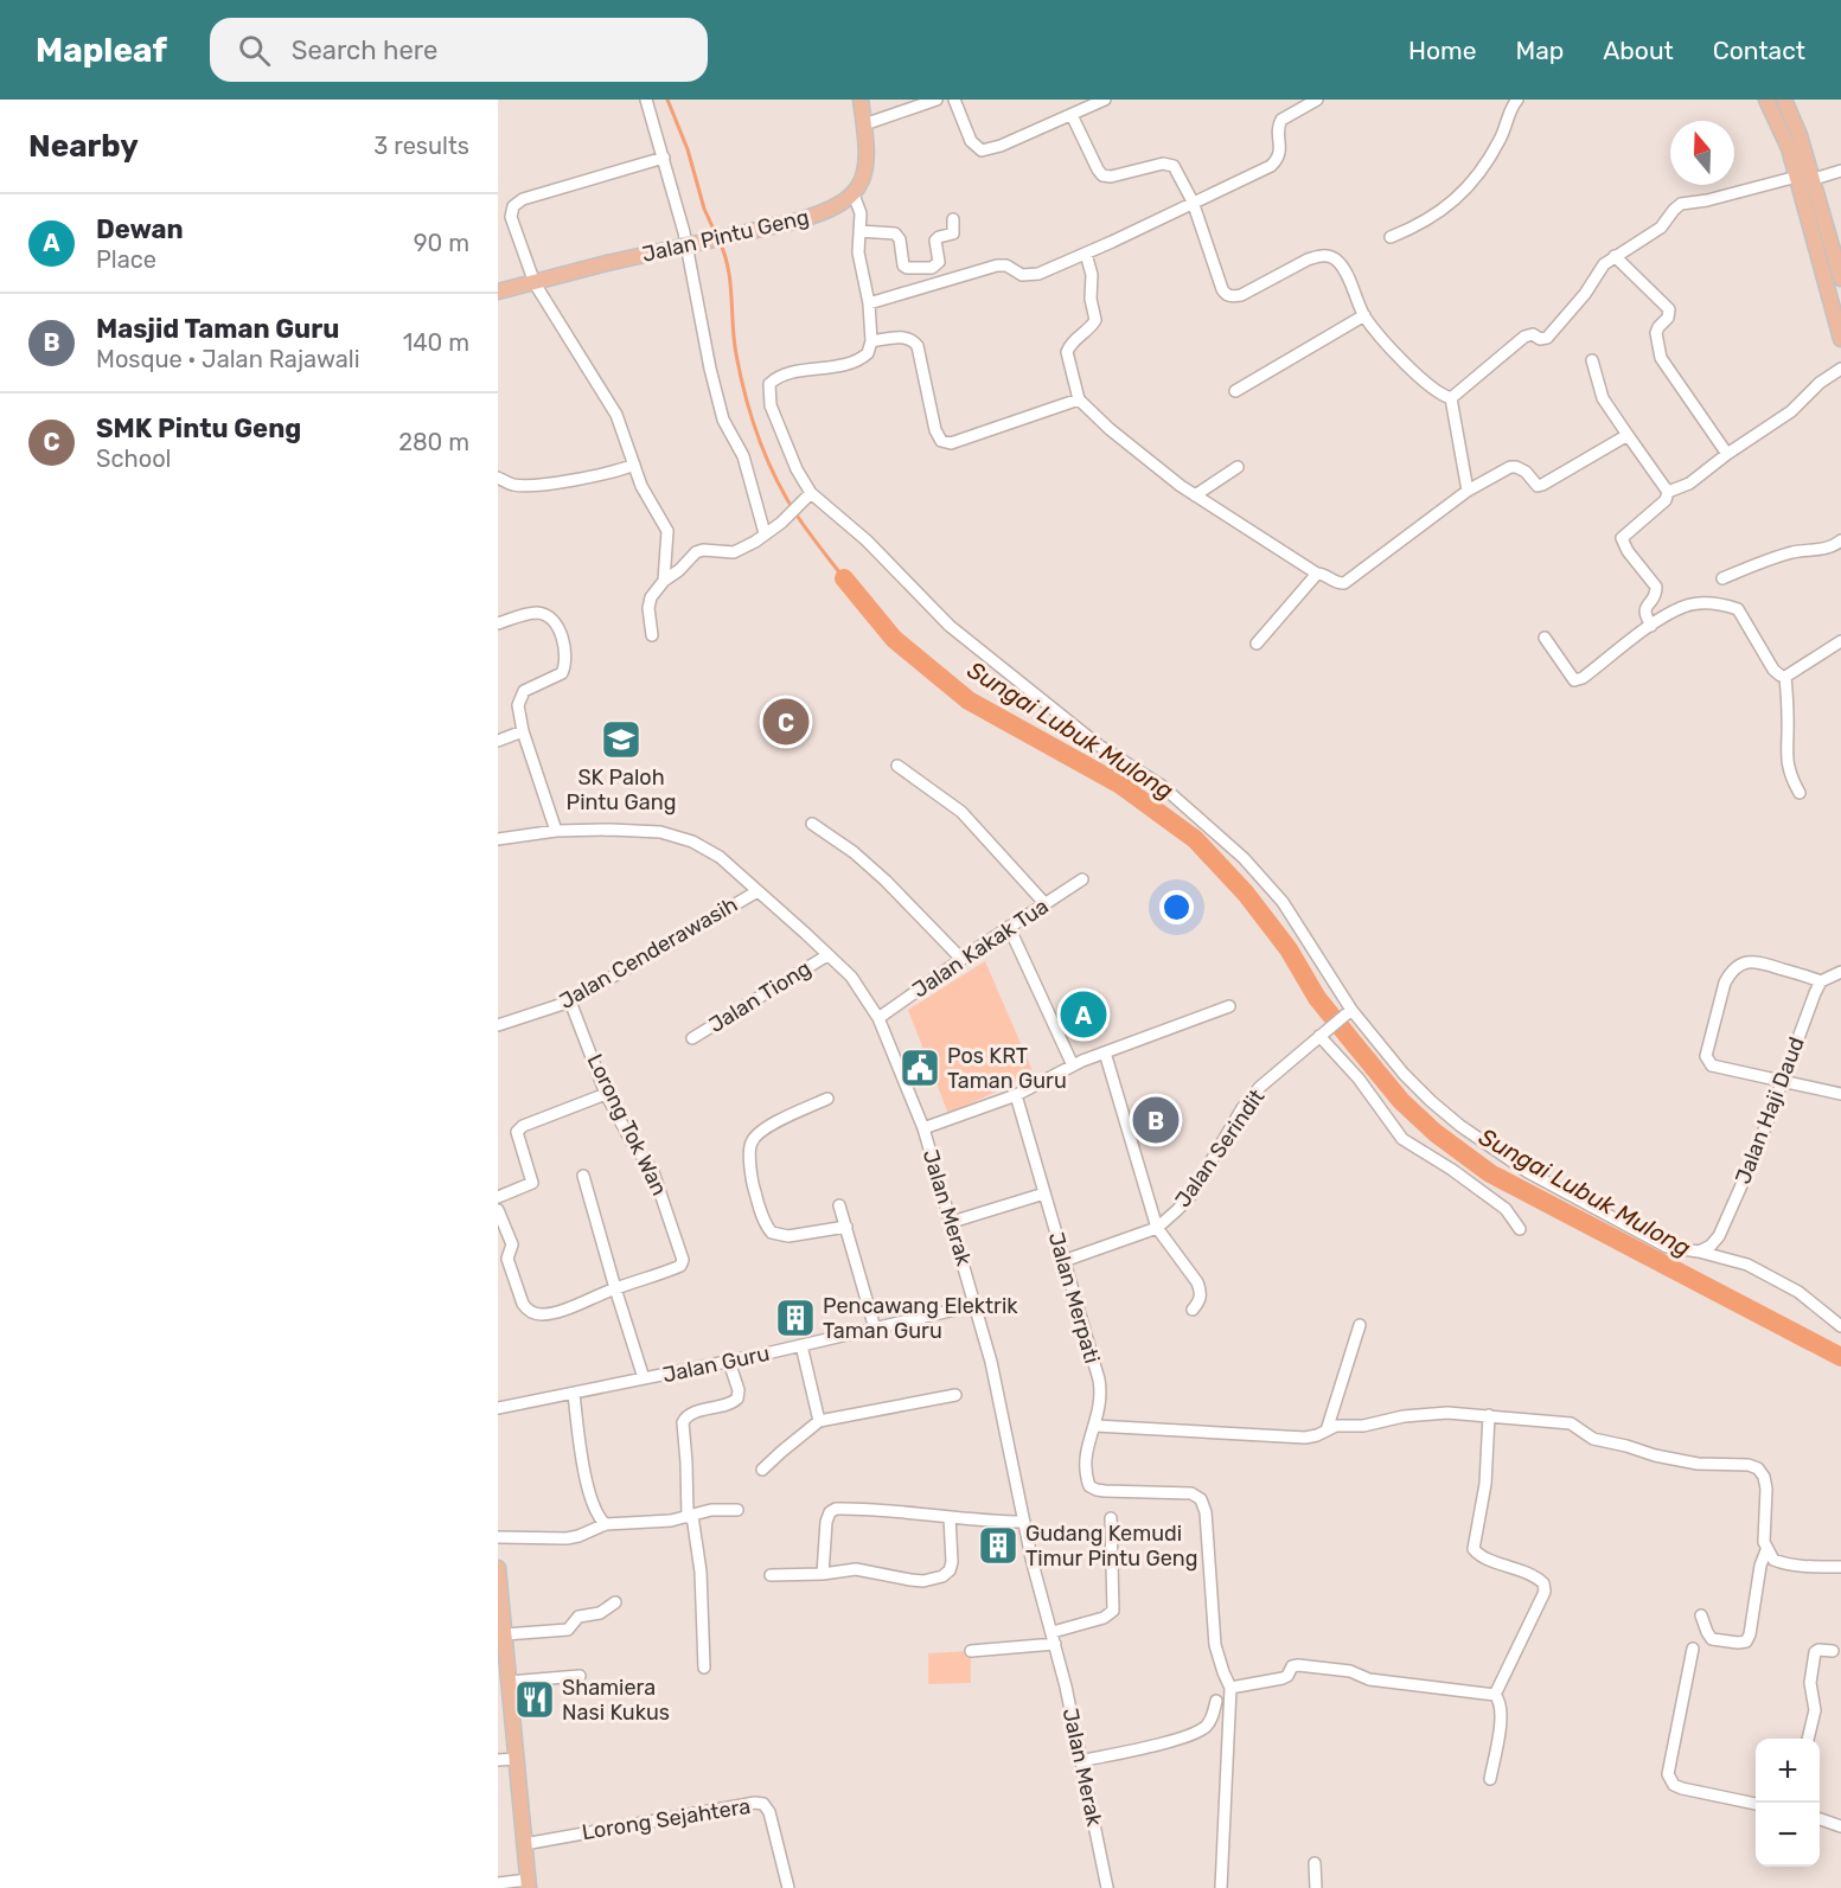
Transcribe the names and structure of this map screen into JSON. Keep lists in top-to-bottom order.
{
  "streets": {
    "main road": ["Jalan Pintu Geng"],
    "street": [
      "Jalan Kakak Tua",
      "Jalan Cenderawasih",
      "Jalan Tiong",
      "Jalan Haji Daud",
      "Lorong Tok Wan",
      "Jalan Serindit",
      "Jalan Merak",
      "Jalan Merpati",
      "Jalan Guru",
      "Lorong Sejahtera"
    ]
  },
  "crossings": [
    ["Jalan Kakak Tua", "Jalan Merak"],
    ["Jalan Cenderawasih", "Lorong Tok Wan"],
    ["Jalan Cenderawasih", "Jalan Merak"],
    ["Jalan Tiong", "Jalan Merak"],
    ["Jalan Serindit", "Jalan Merpati"],
    ["Jalan Merak", "Jalan Guru"]
  ],
  "water": ["Sungai Lubuk Mulong"],
  "places": {
    "school or university": ["SK Paloh Pintu Gang"],
    "public building": ["Pos KRT Taman Guru"],
    "building": ["Pencawang Elektrik Taman Guru", "Gudang Kemudi Timur Pintu Geng"],
    "restaurant": ["Shamiera Nasi Kukus"]
  },
  "north": "top",
  "page": {
    "header": "Mapleaf",
    "search": "Search here",
    "nav": [
      "Home",
      "Map",
      "About",
      "Contact"
    ],
    "heading": ["Nearby", "3 results"],
    "list": [
      {
        "mark": "A",
        "name": "Dewan",
        "note": "Place",
        "value": "90 m"
      },
      {
        "mark": "B",
        "name": "Masjid Taman Guru",
        "note": "Mosque · Jalan Rajawali",
        "value": "140 m"
      },
      {
        "mark": "C",
        "name": "SMK Pintu Geng",
        "note": "School",
        "value": "280 m"
      }
    ],
    "pins": ["C", "A", "B"],
    "map_buttons": ["+", "−"]
  }
}
